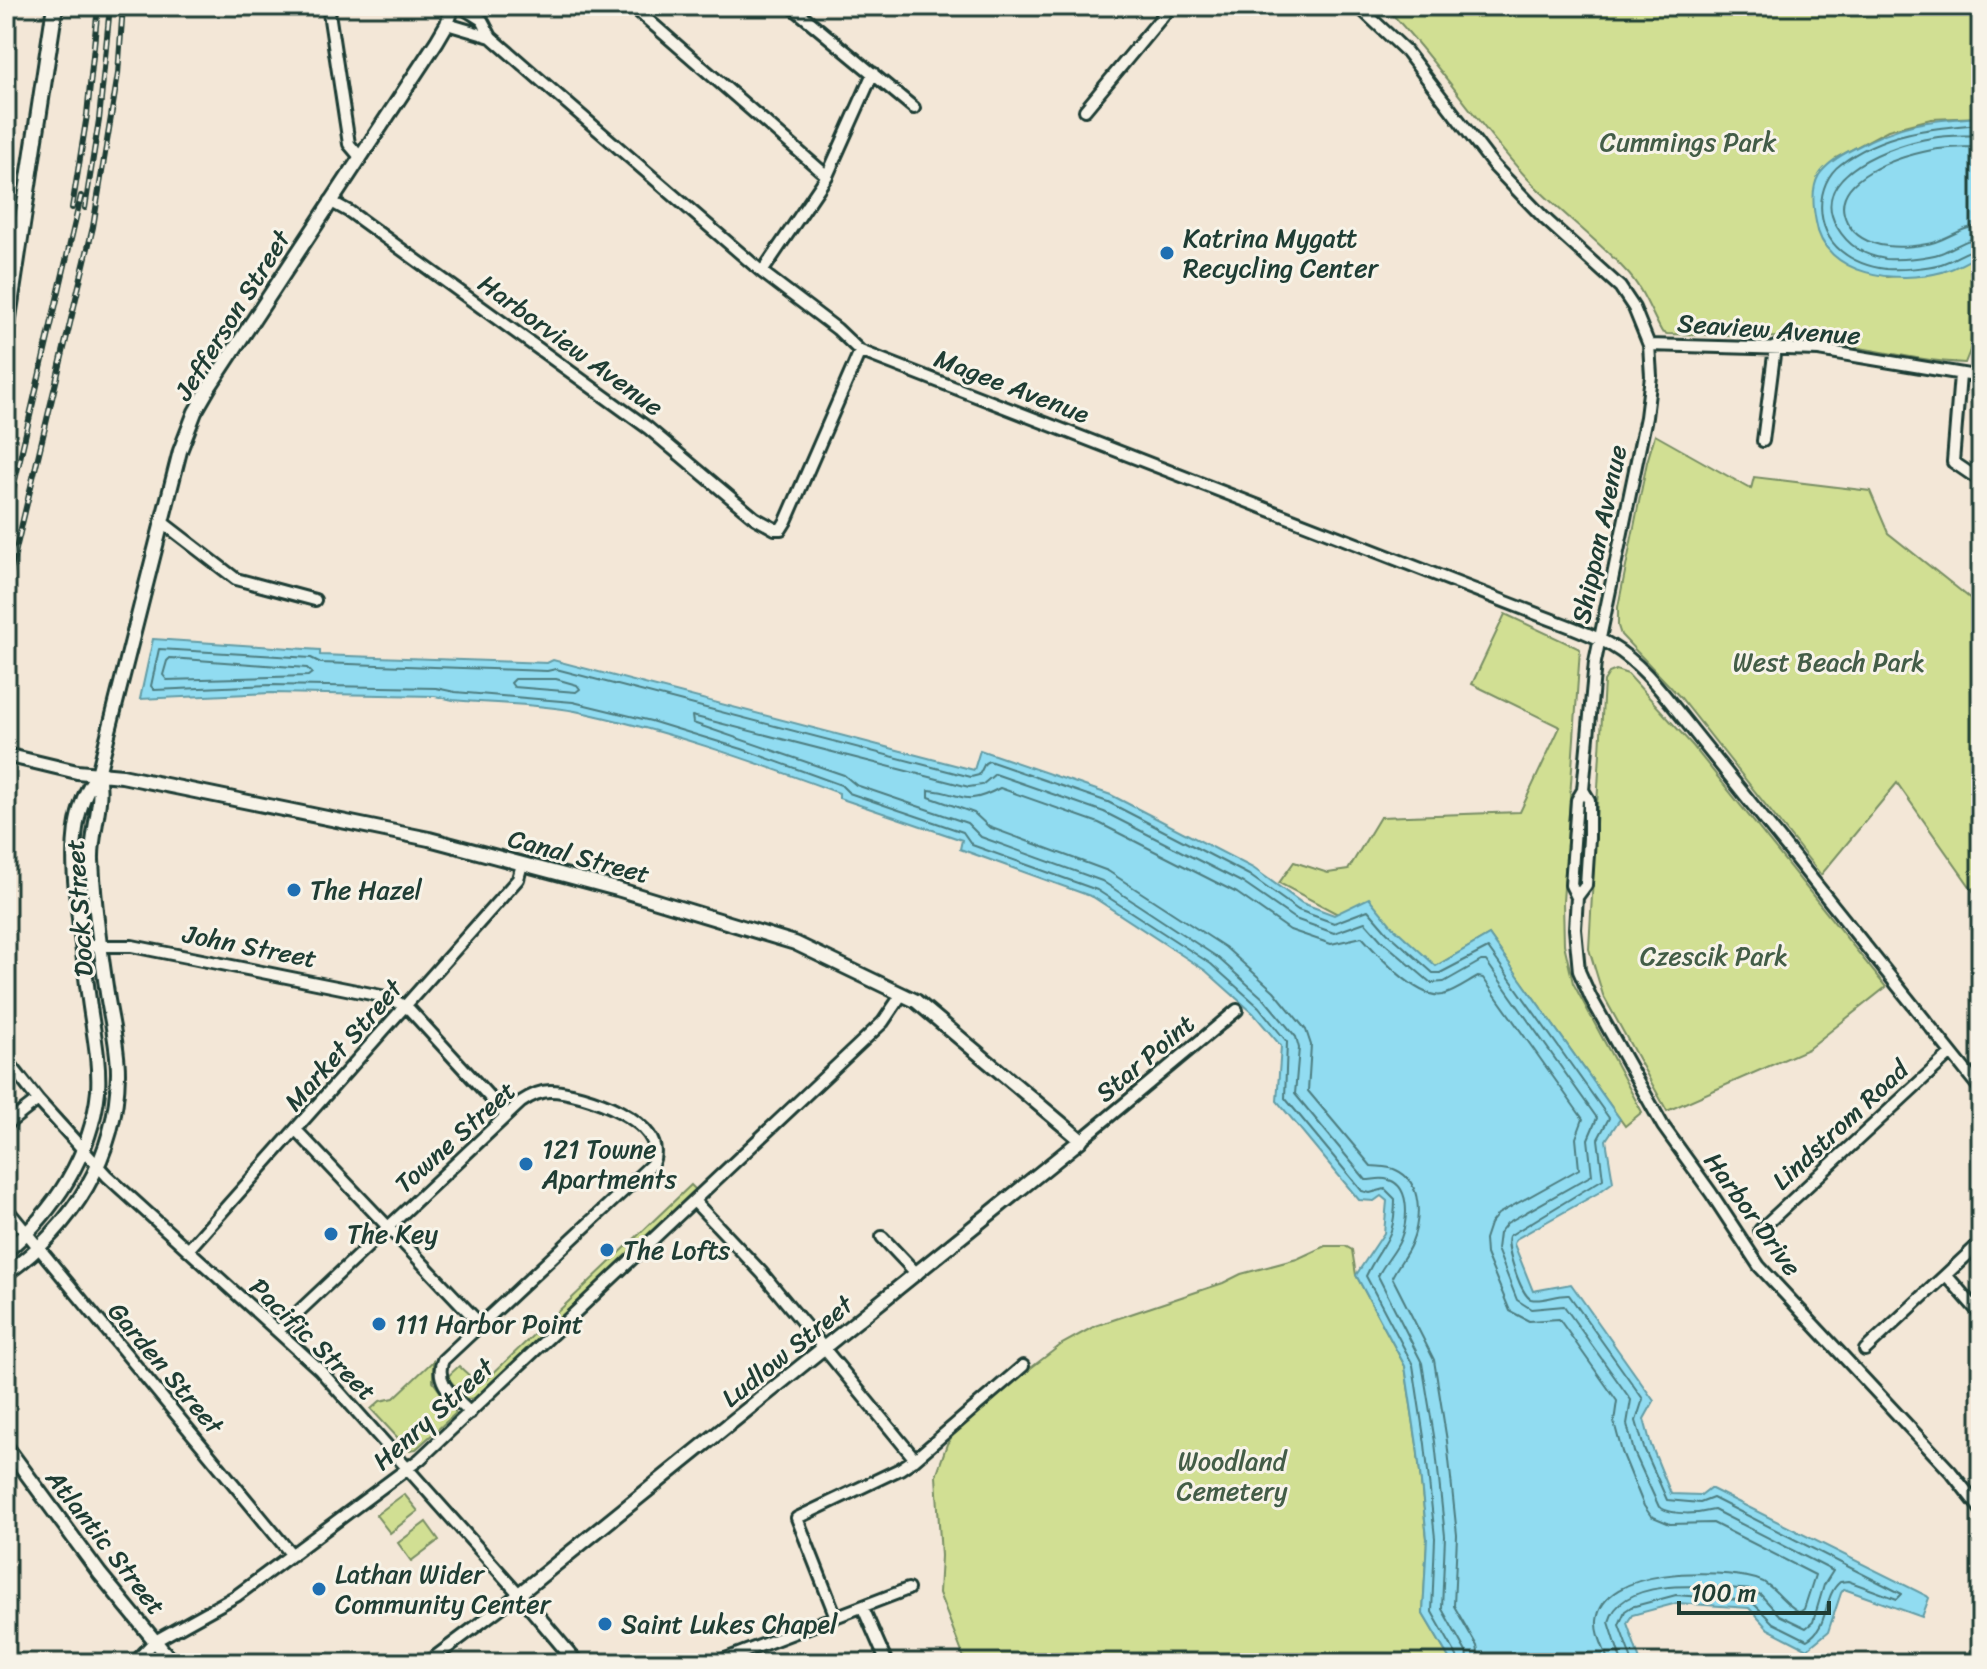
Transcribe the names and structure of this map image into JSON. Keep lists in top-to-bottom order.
{
  "streets": {
    "street": [
      "Jefferson Street",
      "Seaview Avenue",
      "Harborview Avenue",
      "Magee Avenue",
      "Shippan Avenue",
      "Canal Street",
      "Dock Street",
      "John Street",
      "Market Street",
      "Star Point",
      "Lindstrom Road",
      "Towne Street",
      "Harbor Drive",
      "Pacific Street",
      "Ludlow Street",
      "Garden Street",
      "Henry Street",
      "Atlantic Street"
    ]
  },
  "crossings": [
    ["Jefferson Street", "Harborview Avenue"],
    ["Jefferson Street", "Magee Avenue"],
    ["Jefferson Street", "Canal Street"],
    ["Jefferson Street", "Dock Street"],
    ["Seaview Avenue", "Shippan Avenue"],
    ["Harborview Avenue", "Magee Avenue"],
    ["Magee Avenue", "Shippan Avenue"],
    ["Magee Avenue", "Harbor Drive"],
    ["Shippan Avenue", "Lindstrom Road"],
    ["Shippan Avenue", "Harbor Drive"],
    ["Canal Street", "Dock Street"],
    ["Canal Street", "Market Street"],
    ["Canal Street", "Star Point"],
    ["Canal Street", "Ludlow Street"],
    ["Canal Street", "Henry Street"],
    ["Dock Street", "John Street"],
    ["Dock Street", "Pacific Street"],
    ["Dock Street", "Garden Street"],
    ["John Street", "Market Street"],
    ["Market Street", "Pacific Street"],
    ["Star Point", "Ludlow Street"],
    ["Towne Street", "Pacific Street"],
    ["Towne Street", "Henry Street"],
    ["Pacific Street", "Ludlow Street"],
    ["Pacific Street", "Henry Street"],
    ["Garden Street", "Henry Street"],
    ["Henry Street", "Atlantic Street"]
  ],
  "parks": [
    "Cummings Park",
    "West Beach Park",
    "Czescik Park",
    "Woodland Cemetery"
  ],
  "places": [
    "Katrina Mygatt Recycling Center",
    "The Hazel",
    "121 Towne Apartments",
    "The Key",
    "The Lofts",
    "111 Harbor Point",
    "Lathan Wider Community Center",
    "Saint Lukes Chapel"
  ],
  "scale_bar": "100 m"
}
